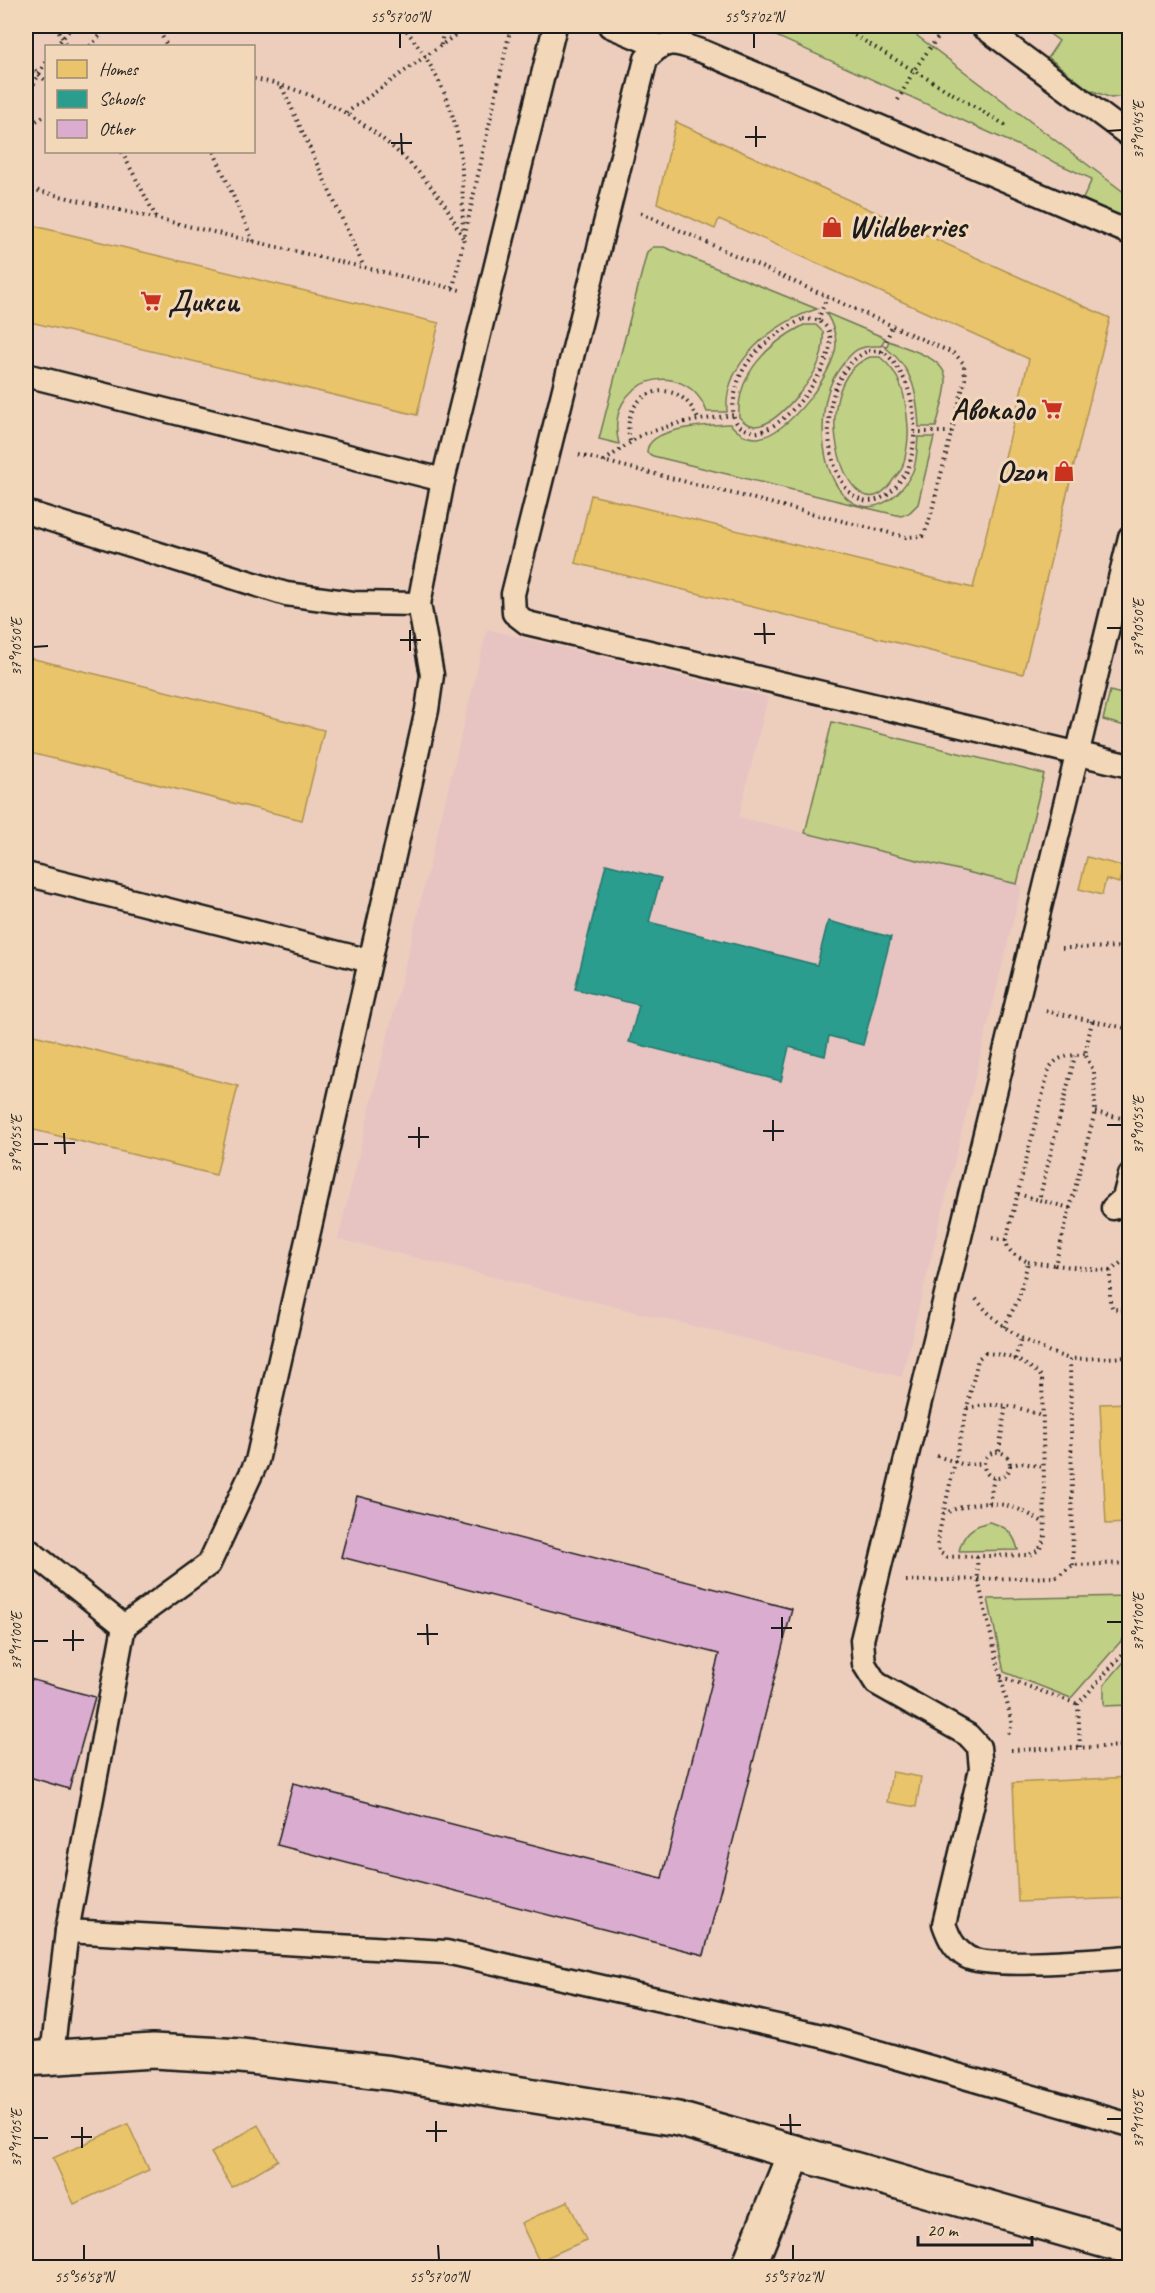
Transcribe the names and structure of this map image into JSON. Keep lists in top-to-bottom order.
{
  "places": {
    "shop": ["Wildberries", "Ozon"],
    "supermarket": ["Дикси", "Авокадо"]
  },
  "legend": ["Homes", "Schools", "Other"],
  "scale_bar": "20 m",
  "coordinates": [
    "55°57'00\"N",
    "55°57'02\"N",
    "37°10'45\"E",
    "37°10'50\"E",
    "37°10'55\"E",
    "37°11'00\"E",
    "37°11'05\"E",
    "55°56'58\"N"
  ]
}
